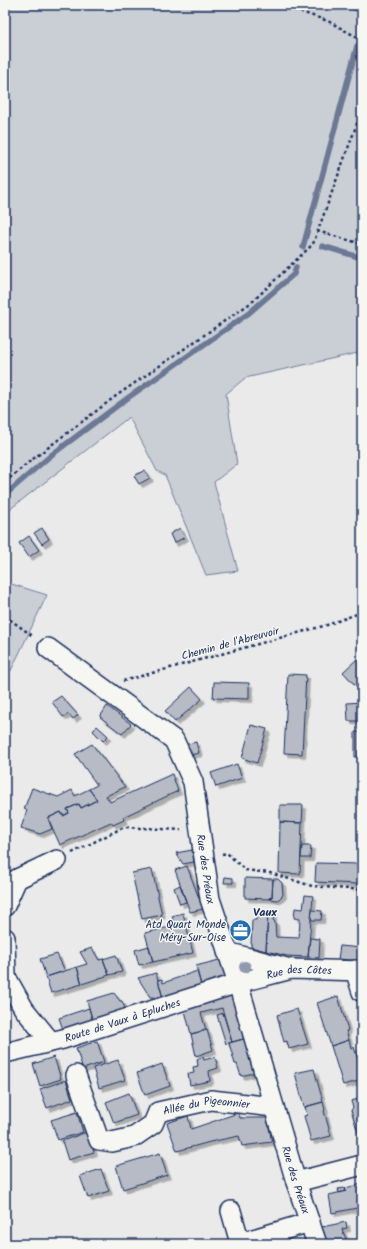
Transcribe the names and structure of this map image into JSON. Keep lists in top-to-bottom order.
{
  "streets": {
    "street": [
      "Rue des Préaux",
      "Rue des Côtes",
      "Route de Vaux à Epluches",
      "Allée du Pigeonnier"
    ],
    "path": ["Chemin de l'Abreuvoir"]
  },
  "crossings": [
    ["Chemin de l'Abreuvoir", "Rue des Préaux"],
    ["Rue des Préaux", "Rue des Côtes"],
    ["Rue des Préaux", "Route de Vaux à Epluches"],
    ["Rue des Préaux", "Allée du Pigeonnier"],
    ["Rue des Côtes", "Route de Vaux à Epluches"]
  ],
  "districts": ["Vaux"],
  "places": {
    "office": ["Atd Quart Monde Méry-Sur-Oise"]
  }
}
